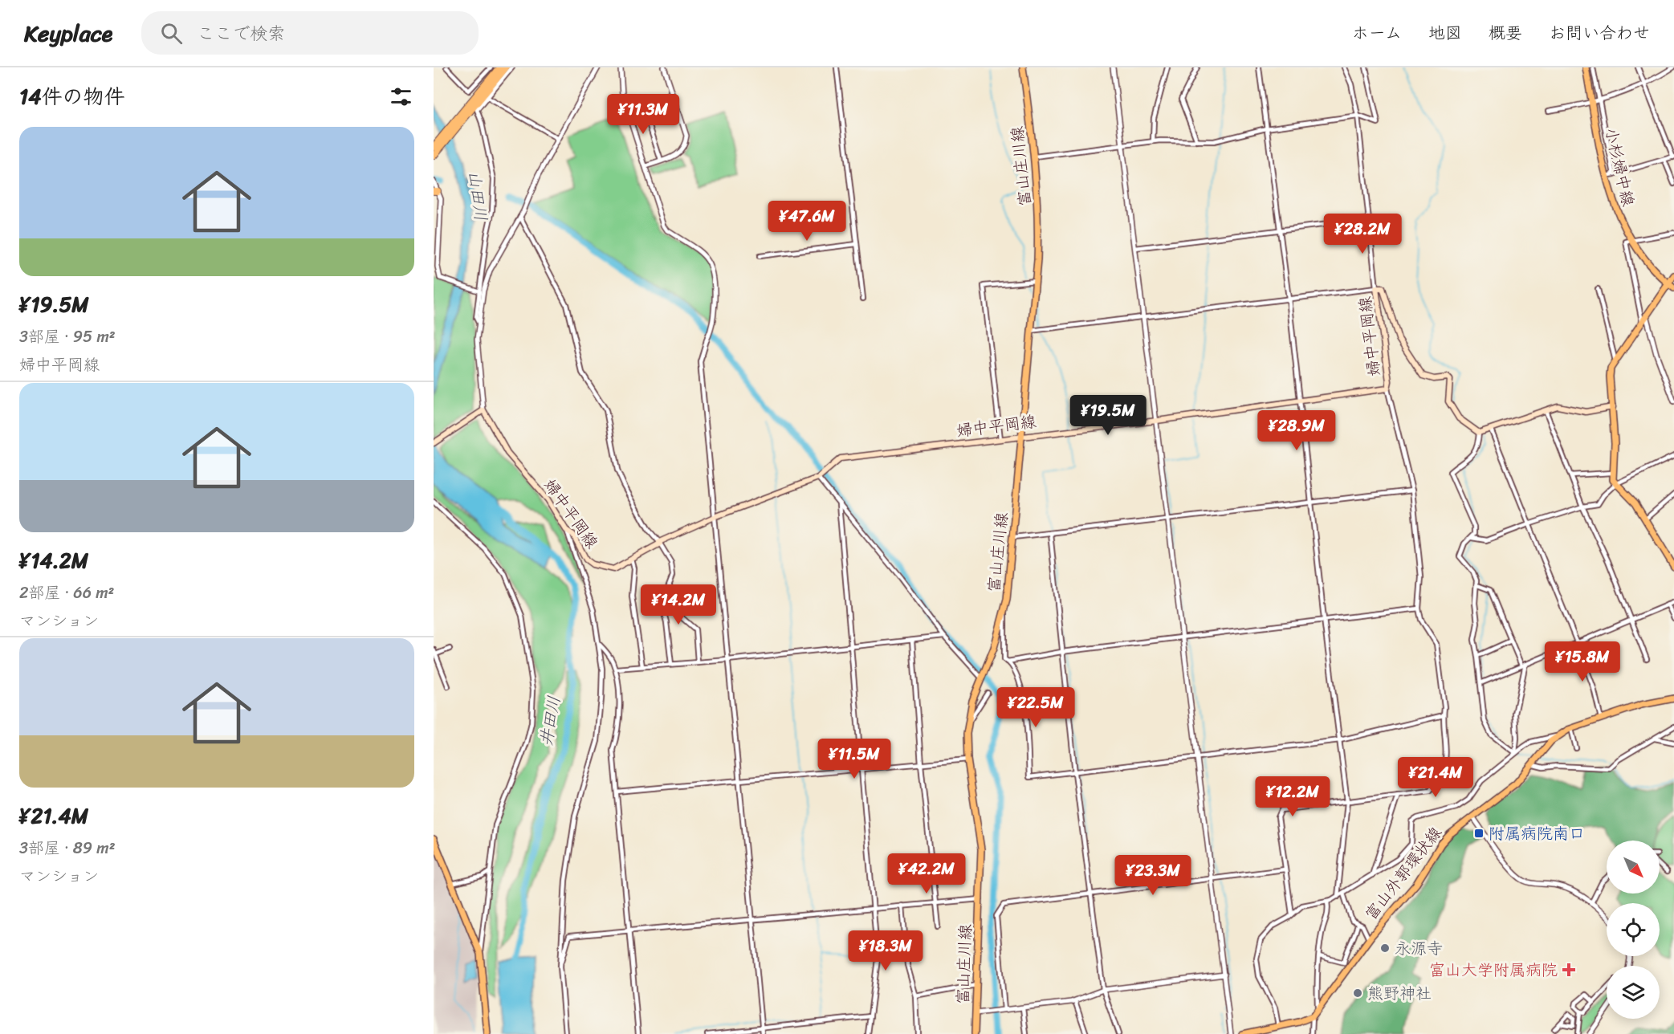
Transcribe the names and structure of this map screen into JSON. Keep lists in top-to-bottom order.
{
  "streets": {
    "main road": [
      "富山庄川線",
      "小杉婦中線",
      "婦中平岡線",
      "富山外郭環状線"
    ]
  },
  "crossings": [
    ["富山庄川線", "婦中平岡線"]
  ],
  "water": ["山田川", "井田川"],
  "places": {
    "transit": ["附属病院南口"],
    "other": ["永源寺", "熊野神社"],
    "health": ["富山大学附属病院"]
  },
  "north": "bottom right",
  "page": {
    "header": "Keyplace",
    "search": "ここで検索",
    "nav": [
      "ホーム",
      "地図",
      "概要",
      "お問い合わせ"
    ],
    "heading": "14件の物件",
    "price": [
      "¥11.3M",
      "¥47.6M",
      "¥28.2M",
      "¥19.5M",
      "¥28.9M",
      "¥14.2M",
      "¥15.8M",
      "¥22.5M",
      "¥11.5M",
      "¥21.4M",
      "¥12.2M",
      "¥42.2M",
      "¥23.3M",
      "¥18.3M"
    ],
    "list": [
      {
        "name": "¥19.5M",
        "note": "3部屋 · 95 m² · 婦中平岡線"
      },
      {
        "name": "¥14.2M",
        "note": "2部屋 · 66 m² · マンション"
      },
      {
        "name": "¥21.4M",
        "note": "3部屋 · 89 m² · マンション"
      }
    ]
  }
}
